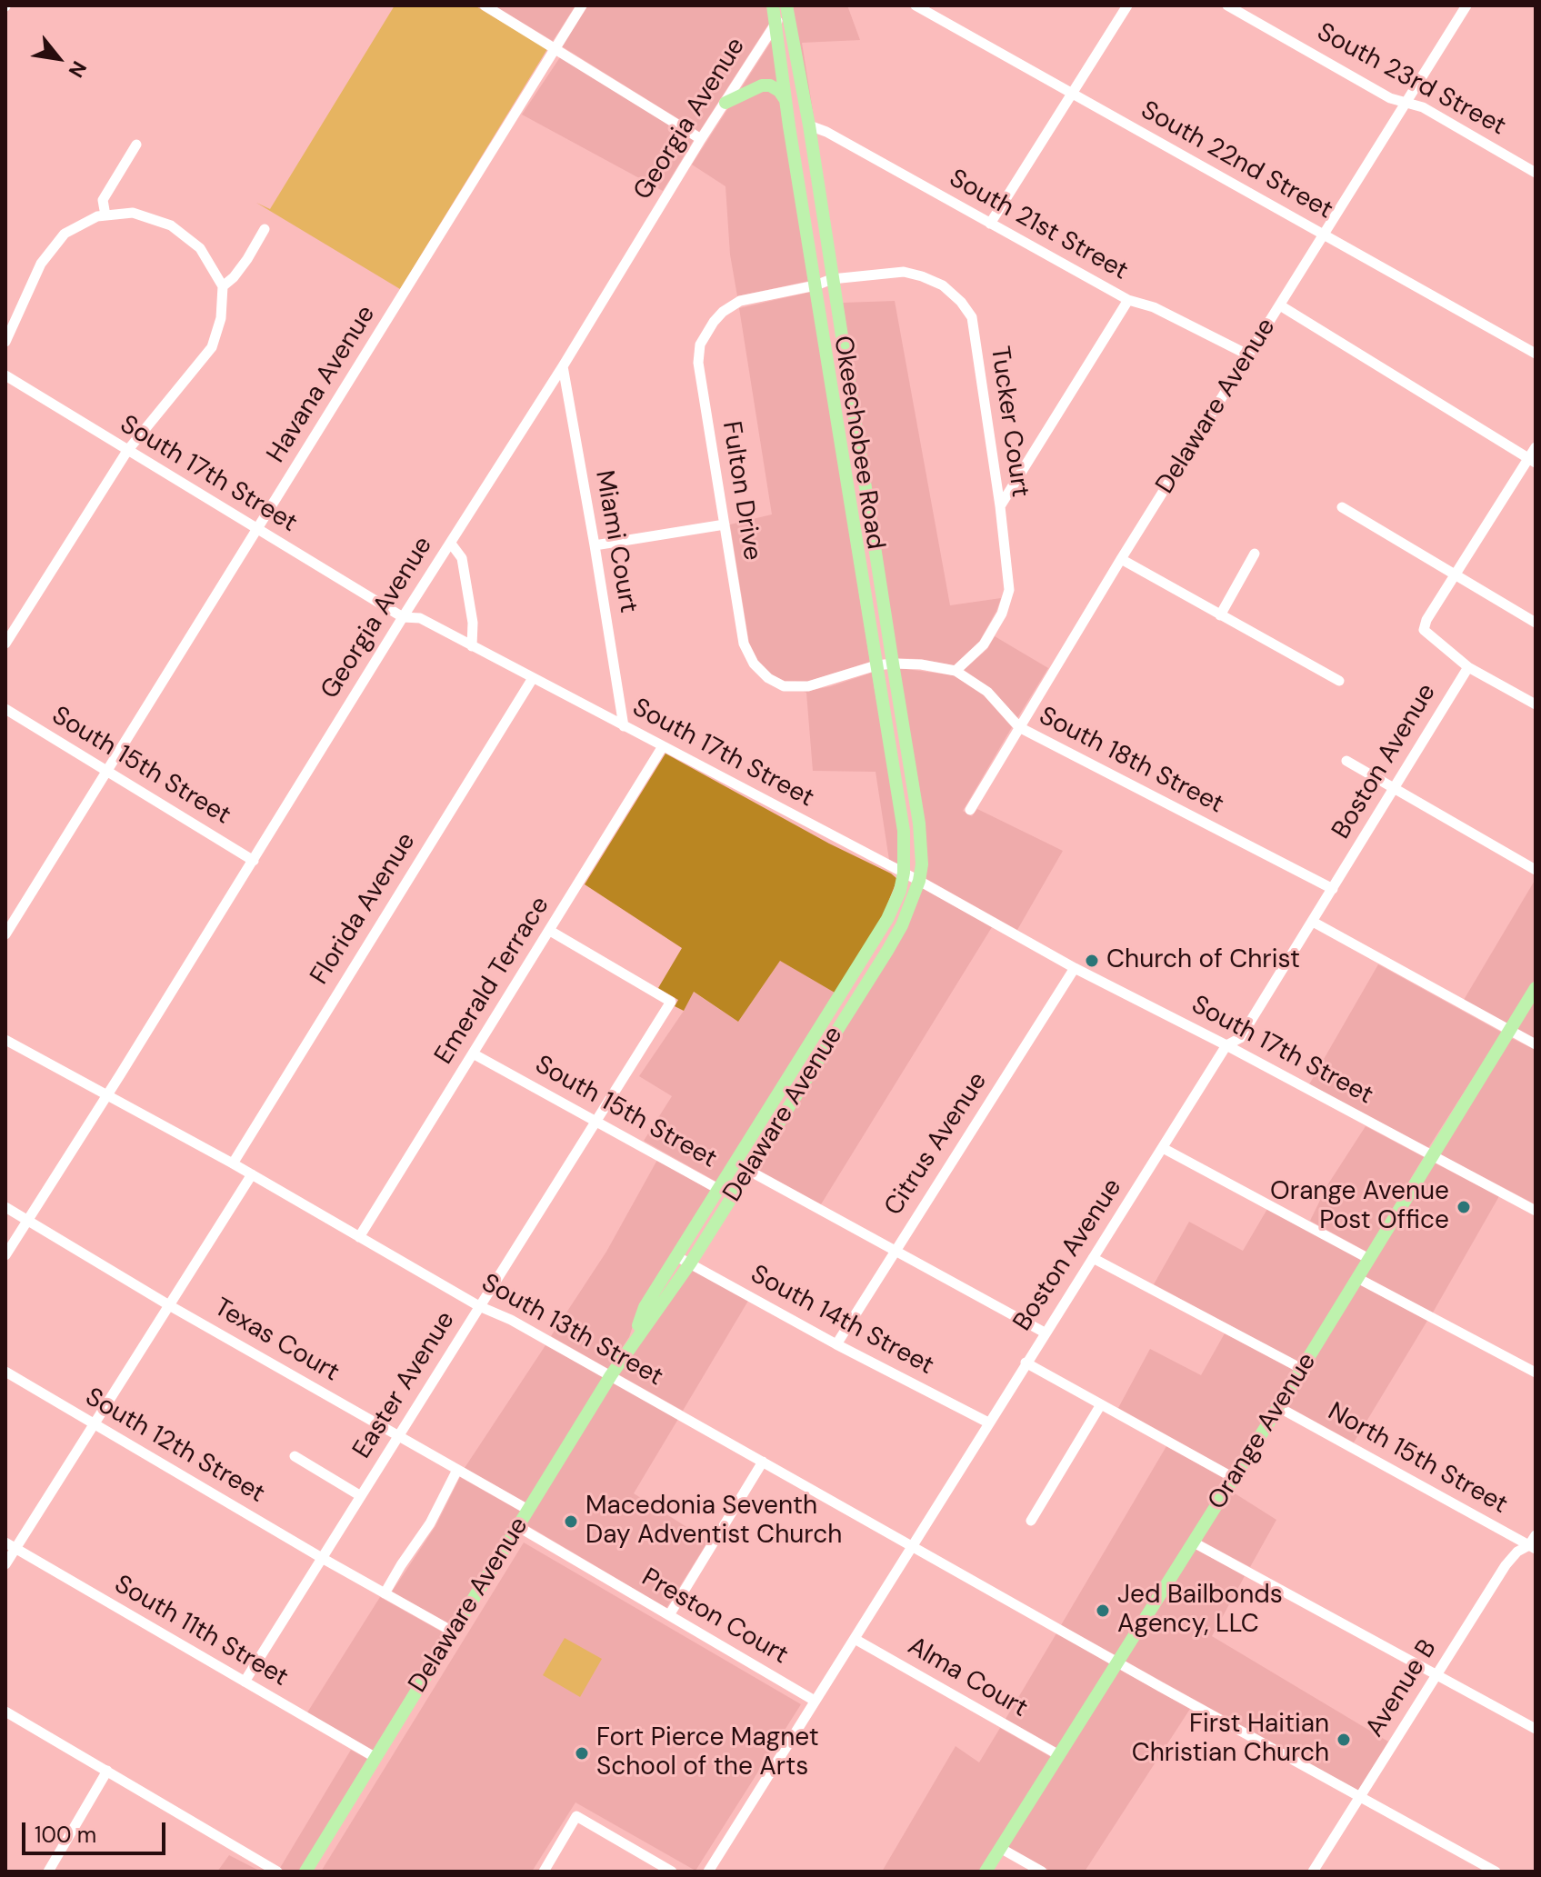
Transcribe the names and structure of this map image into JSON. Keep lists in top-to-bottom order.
{
  "streets": {
    "main road": ["Delaware Avenue", "Okeechobee Road", "Orange Avenue"],
    "street": [
      "South 23rd Street",
      "Georgia Avenue",
      "South 22nd Street",
      "South 21st Street",
      "Havana Avenue",
      "Tucker Court",
      "South 17th Street",
      "Fulton Drive",
      "Miami Court",
      "South 18th Street",
      "Boston Avenue",
      "South 15th Street",
      "Florida Avenue",
      "Emerald Terrace",
      "Citrus Avenue",
      "South 14th Street",
      "South 13th Street",
      "Texas Court",
      "Easter Avenue",
      "South 12th Street",
      "North 15th Street",
      "Preston Court",
      "South 11th Street",
      "Alma Court",
      "Avenue B"
    ]
  },
  "crossings": [
    ["South 23rd Street", "Delaware Avenue"],
    ["Georgia Avenue", "Okeechobee Road"],
    ["Georgia Avenue", "South 17th Street"],
    ["Georgia Avenue", "Miami Court"],
    ["Georgia Avenue", "South 15th Street"],
    ["Georgia Avenue", "South 13th Street"],
    ["Georgia Avenue", "Texas Court"],
    ["South 22nd Street", "Delaware Avenue"],
    ["South 21st Street", "Delaware Avenue"],
    ["South 21st Street", "Okeechobee Road"],
    ["Havana Avenue", "South 17th Street"],
    ["Havana Avenue", "South 15th Street"],
    ["Delaware Avenue", "Okeechobee Road"],
    ["Delaware Avenue", "South 17th Street"],
    ["Delaware Avenue", "South 18th Street"],
    ["Delaware Avenue", "South 15th Street"],
    ["Delaware Avenue", "South 14th Street"],
    ["Delaware Avenue", "South 13th Street"],
    ["Delaware Avenue", "Texas Court"],
    ["Delaware Avenue", "South 12th Street"],
    ["Delaware Avenue", "Preston Court"],
    ["Delaware Avenue", "South 11th Street"],
    ["Tucker Court", "Okeechobee Road"],
    ["Tucker Court", "Fulton Drive"],
    ["Tucker Court", "South 18th Street"],
    ["Okeechobee Road", "South 17th Street"],
    ["Okeechobee Road", "Fulton Drive"],
    ["Okeechobee Road", "South 18th Street"],
    ["South 17th Street", "Miami Court"],
    ["South 17th Street", "Boston Avenue"],
    ["South 17th Street", "Florida Avenue"],
    ["South 17th Street", "Emerald Terrace"],
    ["South 17th Street", "Citrus Avenue"],
    ["South 17th Street", "Orange Avenue"],
    ["Fulton Drive", "South 18th Street"],
    ["South 18th Street", "Boston Avenue"],
    ["Boston Avenue", "South 15th Street"],
    ["Boston Avenue", "South 14th Street"],
    ["Boston Avenue", "South 13th Street"],
    ["Boston Avenue", "Preston Court"],
    ["Boston Avenue", "Alma Court"],
    ["South 15th Street", "Emerald Terrace"],
    ["South 15th Street", "Citrus Avenue"],
    ["South 15th Street", "Easter Avenue"],
    ["Florida Avenue", "South 13th Street"],
    ["Emerald Terrace", "South 13th Street"],
    ["Emerald Terrace", "Easter Avenue"],
    ["Citrus Avenue", "South 14th Street"],
    ["South 13th Street", "Easter Avenue"],
    ["South 13th Street", "Orange Avenue"],
    ["South 13th Street", "Avenue B"],
    ["Texas Court", "Easter Avenue"],
    ["Easter Avenue", "South 12th Street"],
    ["Easter Avenue", "South 11th Street"],
    ["Orange Avenue", "North 15th Street"],
    ["Orange Avenue", "Alma Court"],
    ["North 15th Street", "Avenue B"]
  ],
  "places": [
    "Church of Christ",
    "Orange Avenue Post Office",
    "Macedonia Seventh Day Adventist Church",
    "Jed Bailbonds Agency, LLC",
    "First Haitian Christian Church",
    "Fort Pierce Magnet School of the Arts"
  ],
  "scale_bar": "100 m",
  "north": "bottom right"
}
